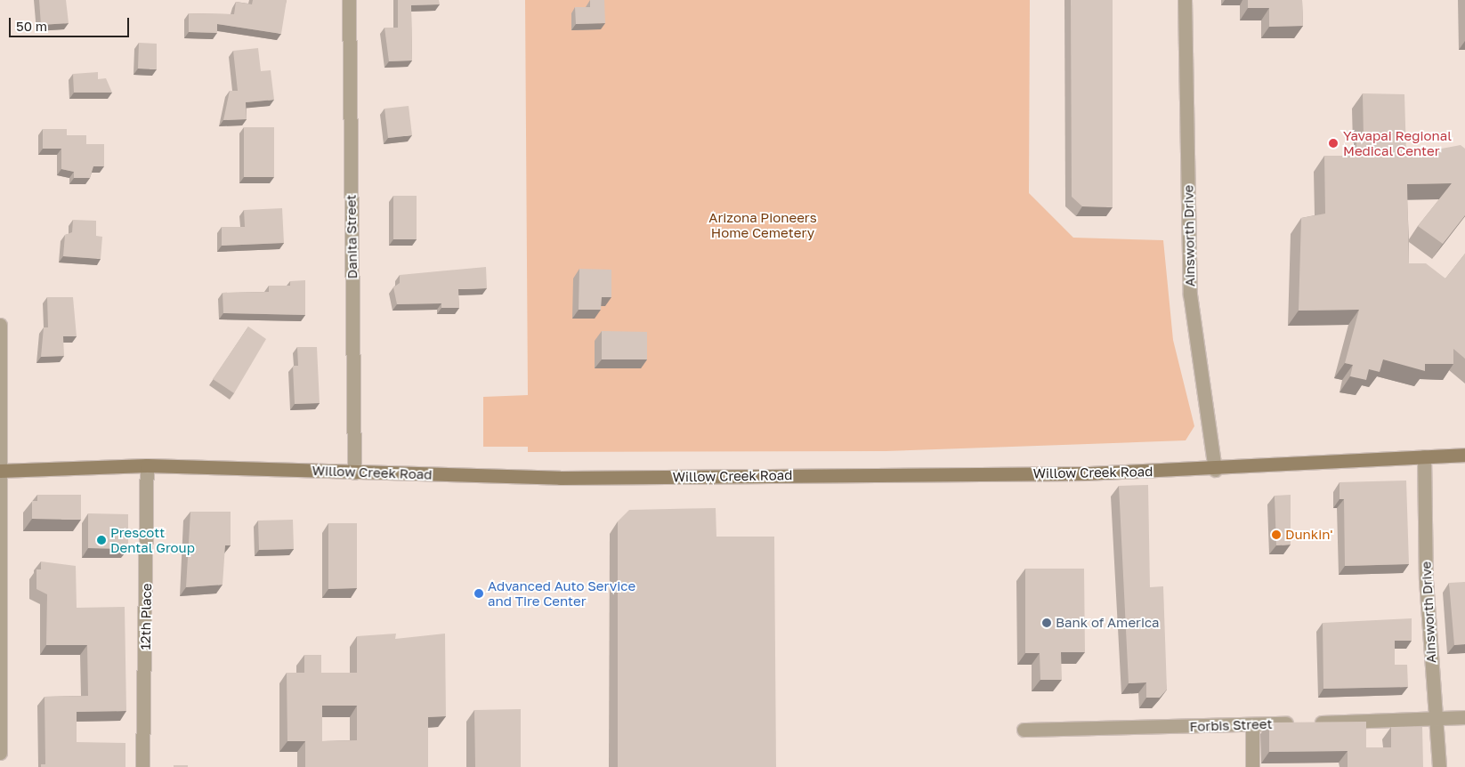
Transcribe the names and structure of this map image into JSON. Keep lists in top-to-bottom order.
{
  "streets": {
    "main road": ["Willow Creek Road"],
    "street": [
      "Ainsworth Drive",
      "Danita Street",
      "12th Place",
      "Forbis Street"
    ]
  },
  "crossings": [
    ["Ainsworth Drive", "Willow Creek Road"],
    ["Ainsworth Drive", "Forbis Street"],
    ["Danita Street", "Willow Creek Road"],
    ["Willow Creek Road", "12th Place"]
  ],
  "parks": ["Arizona Pioneers Home Cemetery"],
  "places": [
    "Yavapai Regional Medical Center",
    "Dunkin'",
    "Prescott Dental Group",
    "Advanced Auto Service and Tire Center",
    "Bank of America"
  ],
  "scale_bar": "50 m"
}
